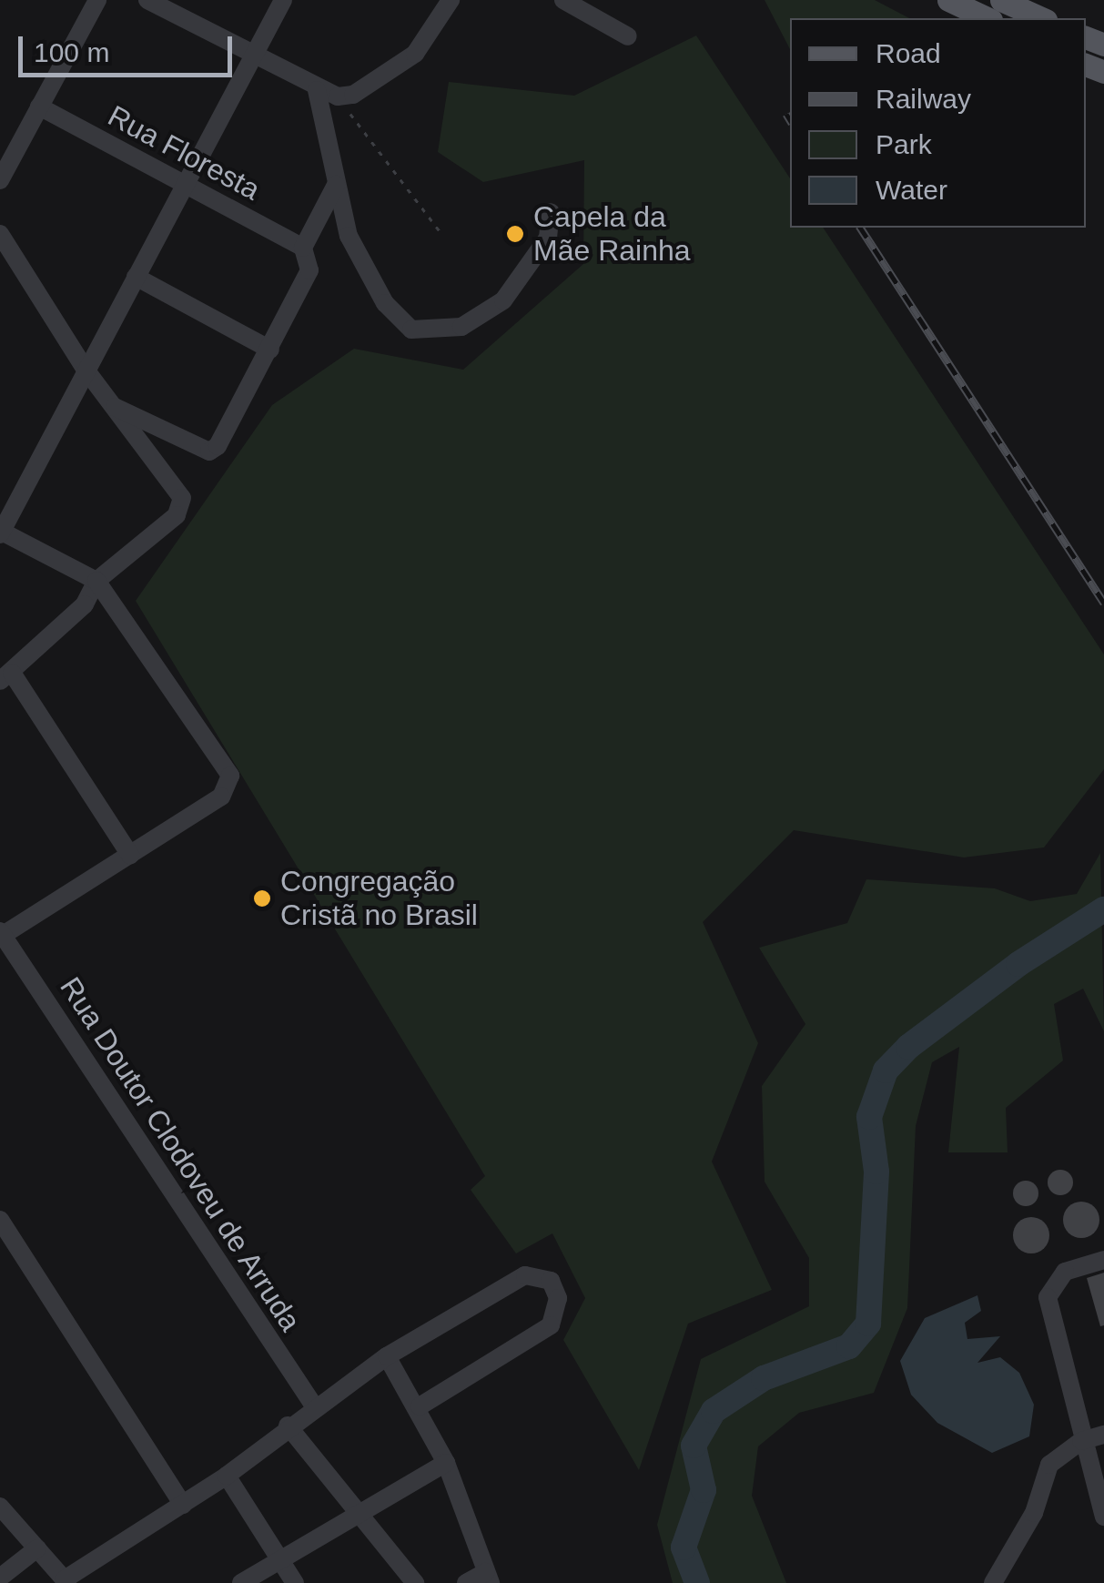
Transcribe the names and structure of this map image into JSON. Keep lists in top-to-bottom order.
{
  "streets": {
    "street": ["Rua Floresta", "Rua Doutor Clodoveu de Arruda"]
  },
  "places": ["Capela da Mãe Rainha", "Congregação Cristã no Brasil"],
  "legend": [
    "Road",
    "Railway",
    "Park",
    "Water"
  ],
  "scale_bar": "100 m"
}
